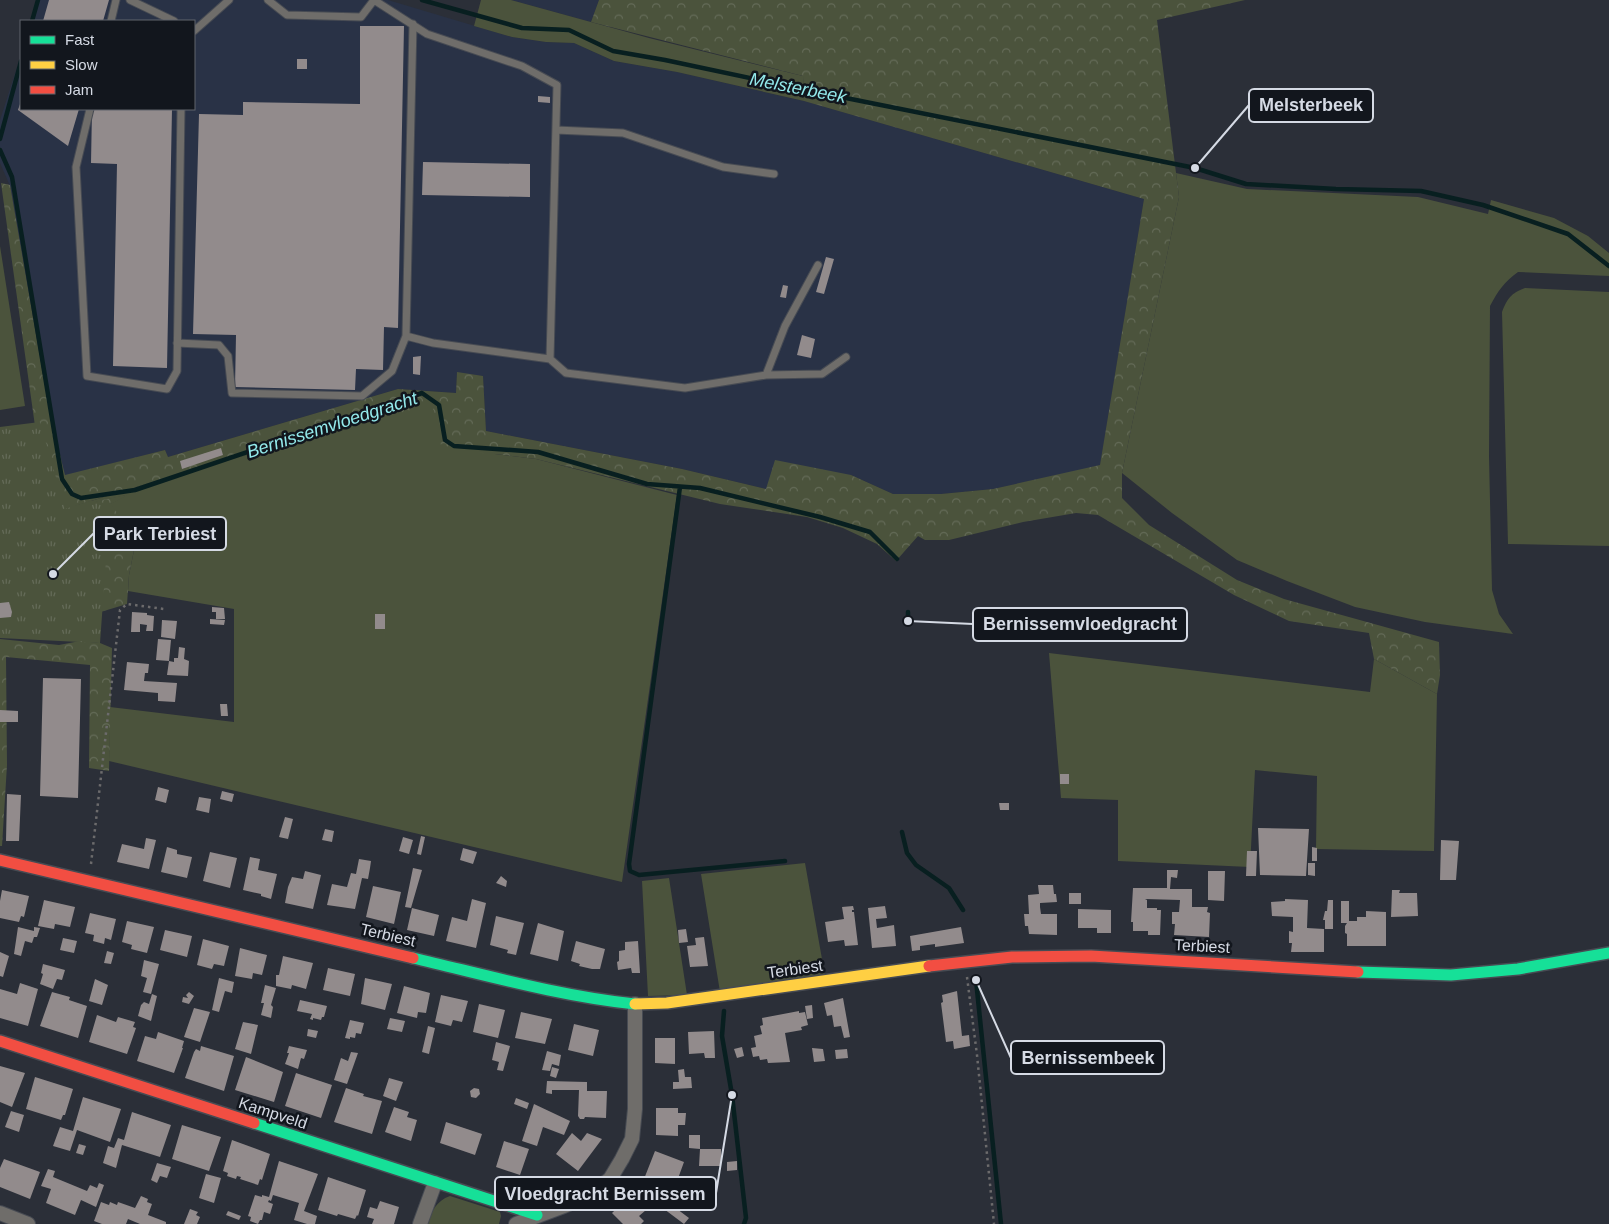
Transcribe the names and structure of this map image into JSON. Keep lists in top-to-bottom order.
{
  "streets": {
    "street": ["Terbiest", "Kampveld"]
  },
  "water": ["Melsterbeek", "Bernissemvloedgracht"],
  "places": [
    "Melsterbeek",
    "Park Terbiest",
    "Bernissemvloedgracht",
    "Bernissembeek",
    "Vloedgracht Bernissem"
  ],
  "legend": ["Fast", "Slow", "Jam"]
}
